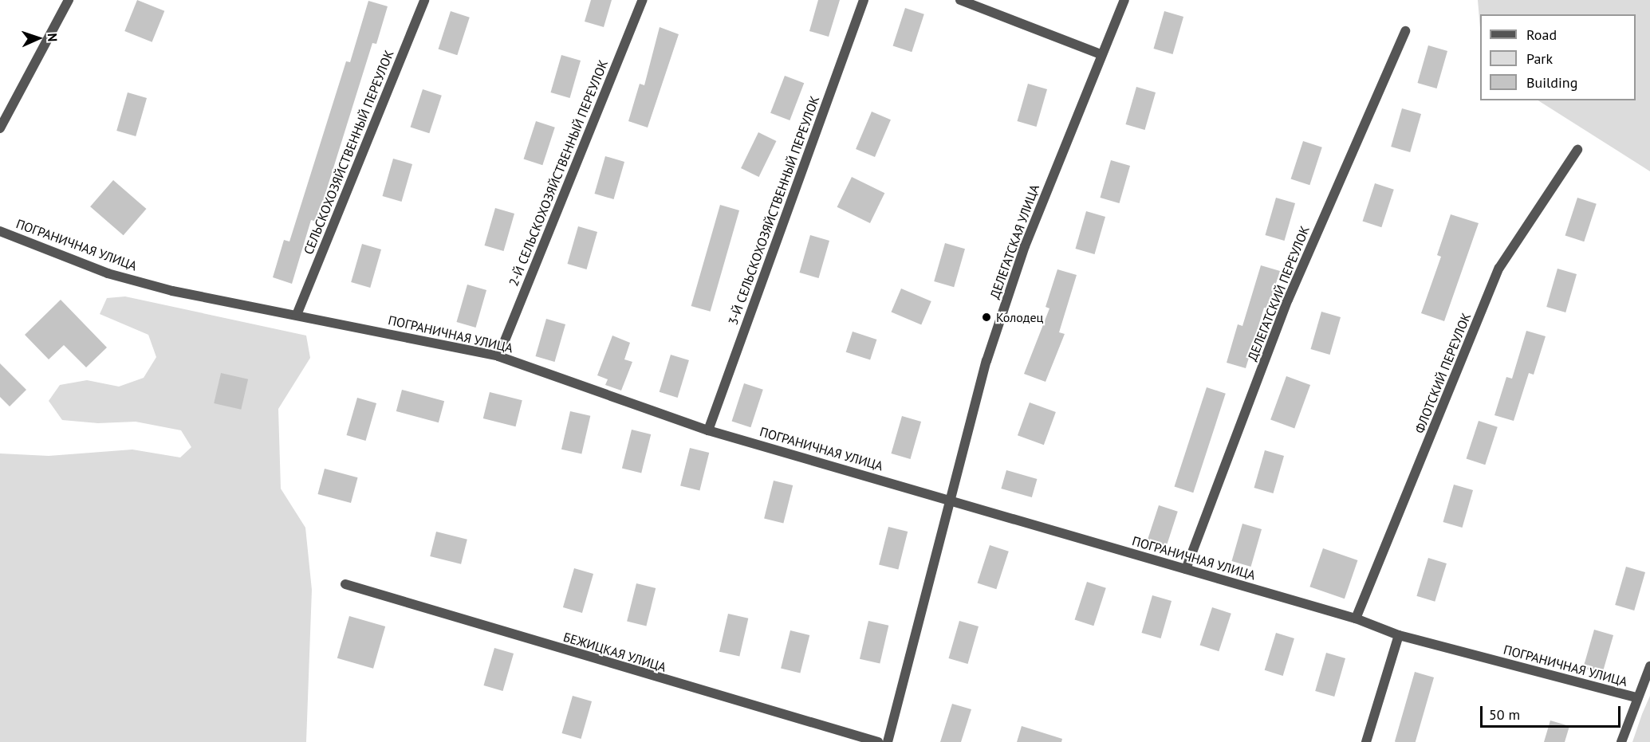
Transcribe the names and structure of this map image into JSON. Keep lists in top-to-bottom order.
{
  "streets": {
    "street": [
      "СЕЛЬСКОХОЗЯЙСТВЕННЫЙ ПЕРЕУЛОК",
      "2-Й СЕЛЬСКОХОЗЯЙСТВЕННЫЙ ПЕРЕУЛОК",
      "3-Й СЕЛЬСКОХОЗЯЙСТВЕННЫЙ ПЕРЕУЛОК",
      "ДЕЛЕГАТСКАЯ УЛИЦА",
      "ПОГРАНИЧНАЯ УЛИЦА",
      "ДЕЛЕГАТСКИЙ ПЕРЕУЛОК",
      "ФЛОТСКИЙ ПЕРЕУЛОК",
      "БЕЖИЦКАЯ УЛИЦА"
    ]
  },
  "crossings": [
    ["СЕЛЬСКОХОЗЯЙСТВЕННЫЙ ПЕРЕУЛОК", "ПОГРАНИЧНАЯ УЛИЦА"],
    ["2-Й СЕЛЬСКОХОЗЯЙСТВЕННЫЙ ПЕРЕУЛОК", "ПОГРАНИЧНАЯ УЛИЦА"],
    ["3-Й СЕЛЬСКОХОЗЯЙСТВЕННЫЙ ПЕРЕУЛОК", "ПОГРАНИЧНАЯ УЛИЦА"],
    ["ДЕЛЕГАТСКАЯ УЛИЦА", "ПОГРАНИЧНАЯ УЛИЦА"],
    ["ПОГРАНИЧНАЯ УЛИЦА", "ДЕЛЕГАТСКИЙ ПЕРЕУЛОК"],
    ["ПОГРАНИЧНАЯ УЛИЦА", "ФЛОТСКИЙ ПЕРЕУЛОК"]
  ],
  "places": ["Колодец"],
  "legend": ["Road", "Park", "Building"],
  "scale_bar": "50 m",
  "north": "right"
}
